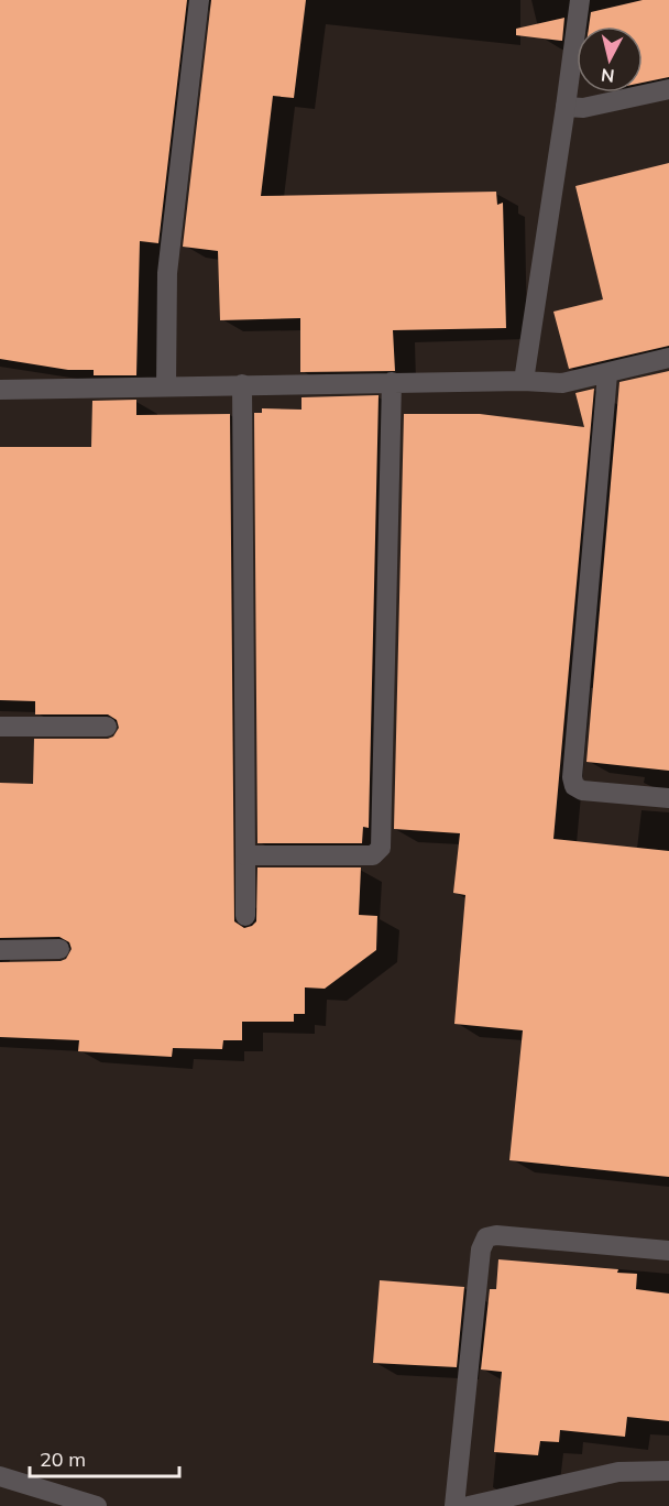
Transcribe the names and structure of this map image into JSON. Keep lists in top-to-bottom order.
{
  "scale_bar": "20 m",
  "north": "bottom"
}
